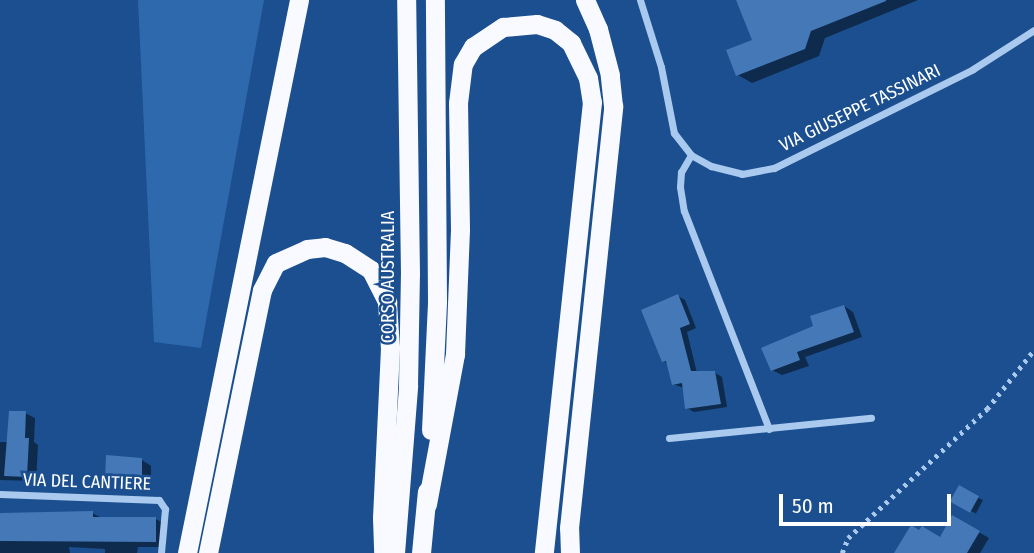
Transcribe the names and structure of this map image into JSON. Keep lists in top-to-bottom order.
{
  "streets": {
    "highway": ["CORSO AUSTRALIA"],
    "street": ["VIA GIUSEPPE TASSINARI", "VIA DEL CANTIERE"]
  },
  "scale_bar": "50 m"
}
